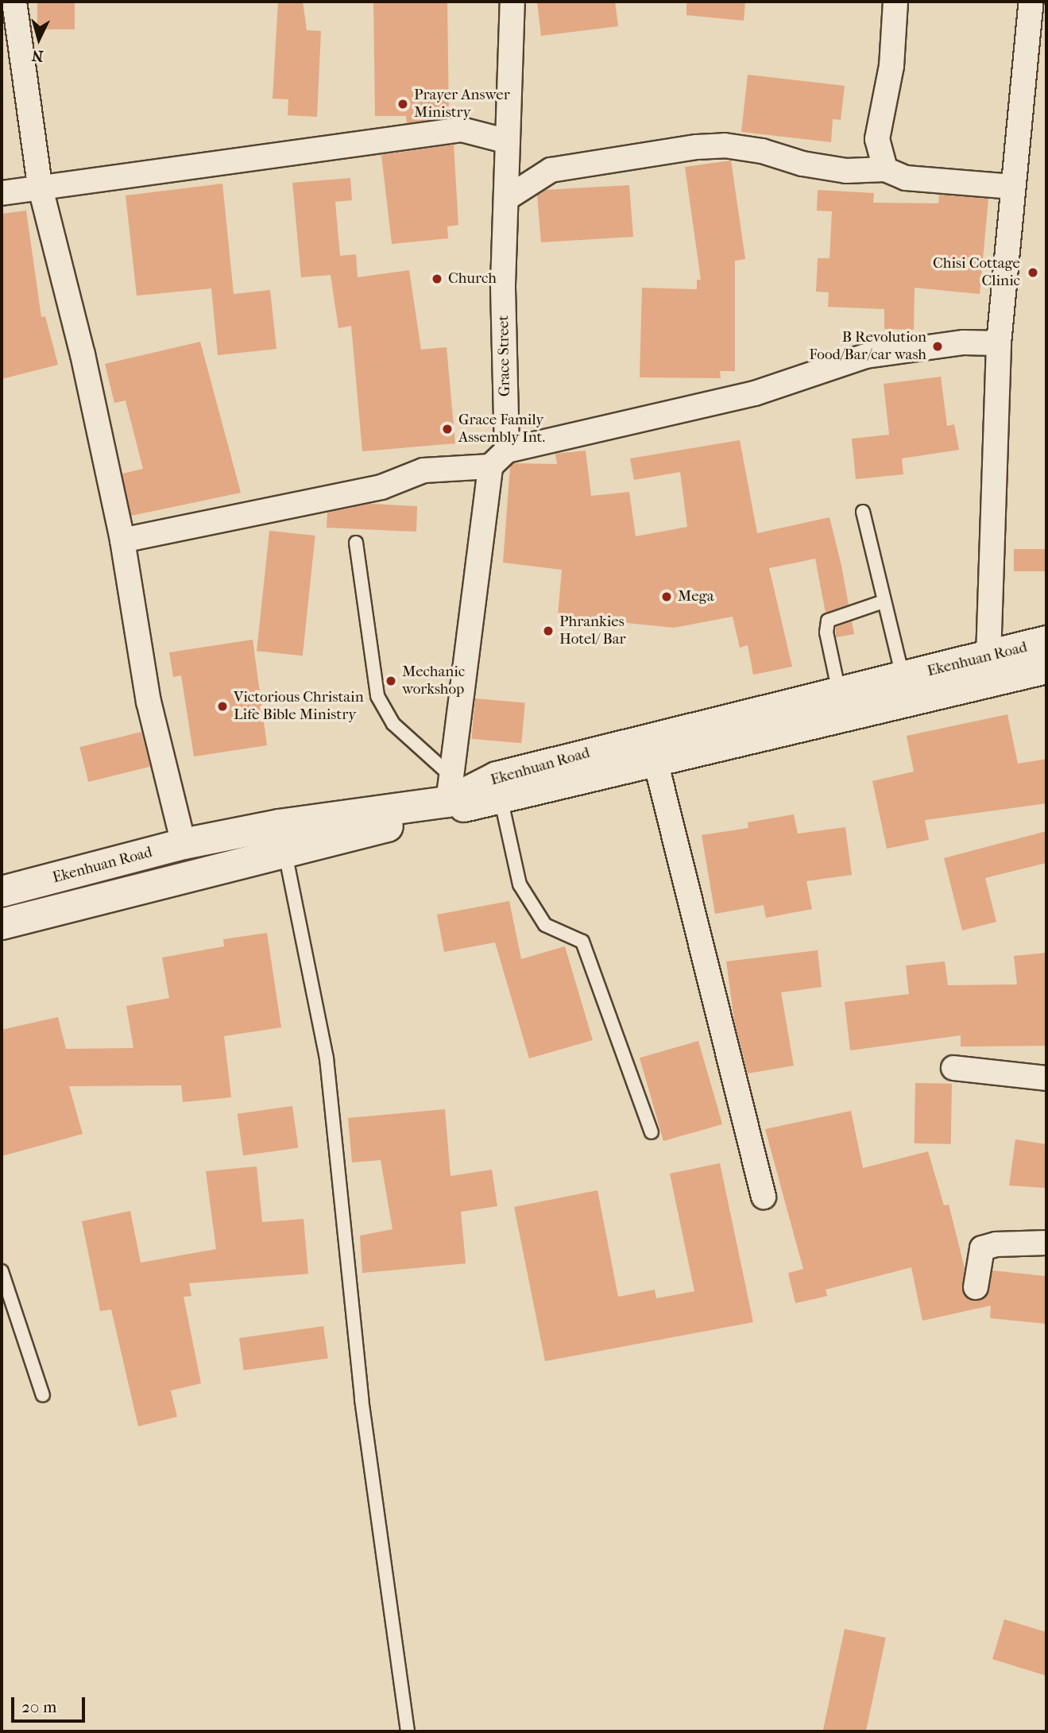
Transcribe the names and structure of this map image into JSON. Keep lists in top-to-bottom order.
{
  "streets": {
    "main road": ["Ekenhuan Road"],
    "street": ["Grace Street"]
  },
  "crossings": [
    ["Grace Street", "Ekenhuan Road"]
  ],
  "places": [
    "Prayer Answer Ministry",
    "Chisi Cottage Clinic",
    "Church",
    "B Revolution Food/Bar/car wash",
    "Grace Family Assembly Int.",
    "Mega",
    "Phrankies Hotel/ Bar",
    "Mechanic workshop",
    "Victorious Christain Life Bible Ministry"
  ],
  "scale_bar": "20 m",
  "north": "bottom"
}
